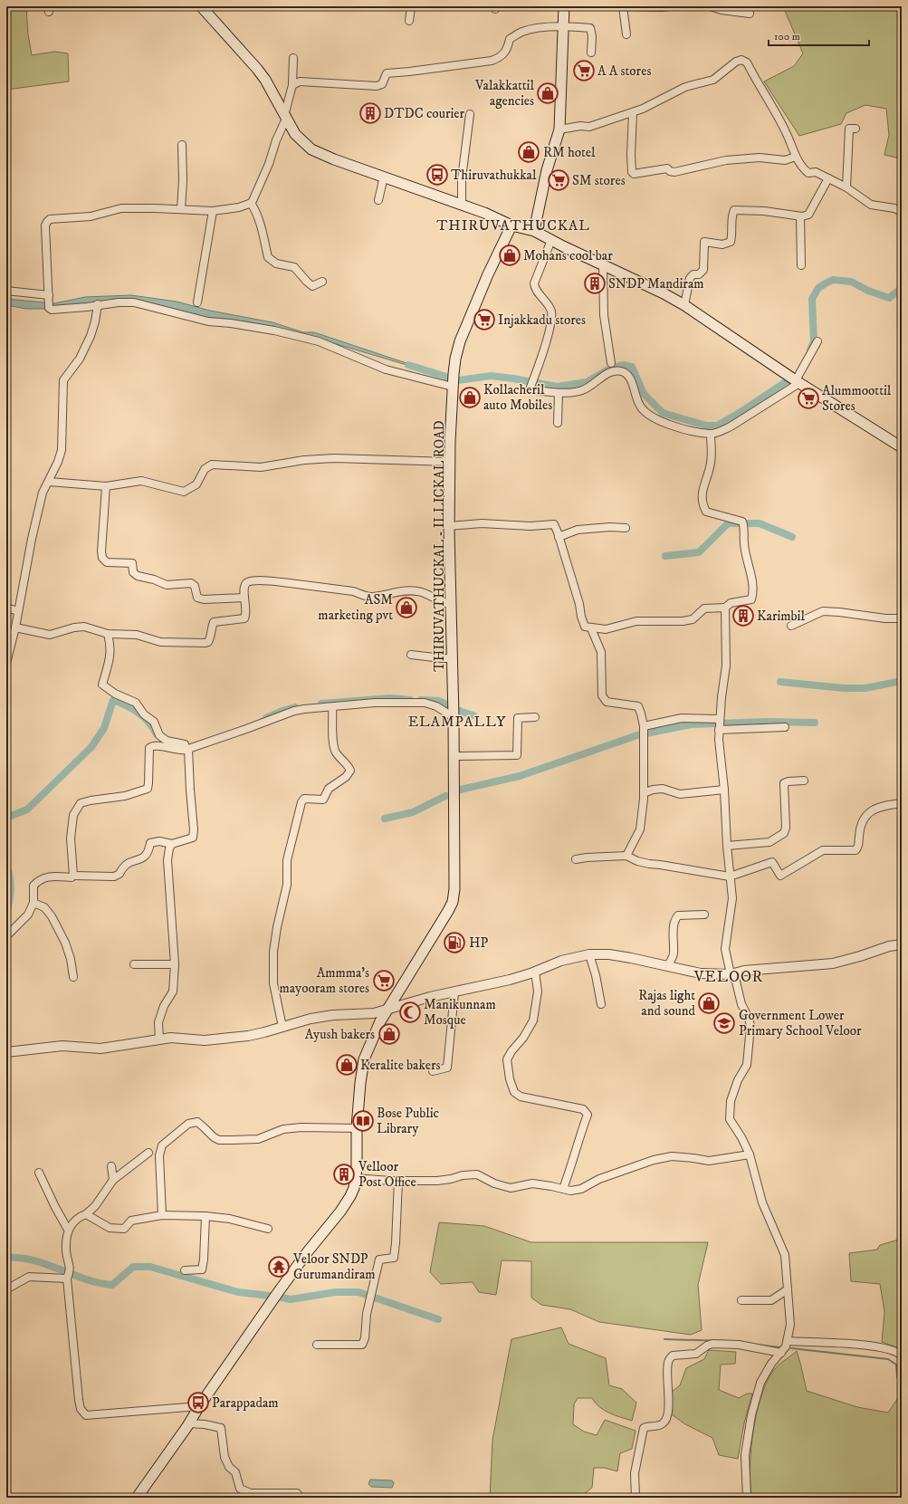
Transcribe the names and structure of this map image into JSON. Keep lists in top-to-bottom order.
{
  "streets": {
    "main road": ["THIRUVATHUCKAL - ILLICKAL ROAD"]
  },
  "districts": ["THIRUVATHUCKAL", "ELAMPALLY", "VELOOR"],
  "places": {
    "supermarket": [
      "A A stores",
      "SM stores",
      "Injakkadu stores",
      "Alummoottil Stores",
      "Ammma's mayooram stores"
    ],
    "shop": [
      "Valakkattil agencies",
      "RM hotel",
      "Mohans cool bar",
      "Kollacheril auto Mobiles",
      "ASM marketing pvt",
      "Rajas light and sound",
      "Ayush bakers",
      "Keralite bakers"
    ],
    "building": [
      "DTDC courier",
      "SNDP Mandiram",
      "Karimbil",
      "Velloor Post Office"
    ],
    "bus stop": ["Thiruvathukkal", "Parappadam"],
    "fuel station": ["HP"],
    "mosque": ["Manikunnam Mosque"],
    "school or university": ["Government Lower Primary School Veloor"],
    "library": ["Bose Public Library"],
    "temple": ["Veloor SNDP Gurumandiram"]
  },
  "scale_bar": "100 m"
}
